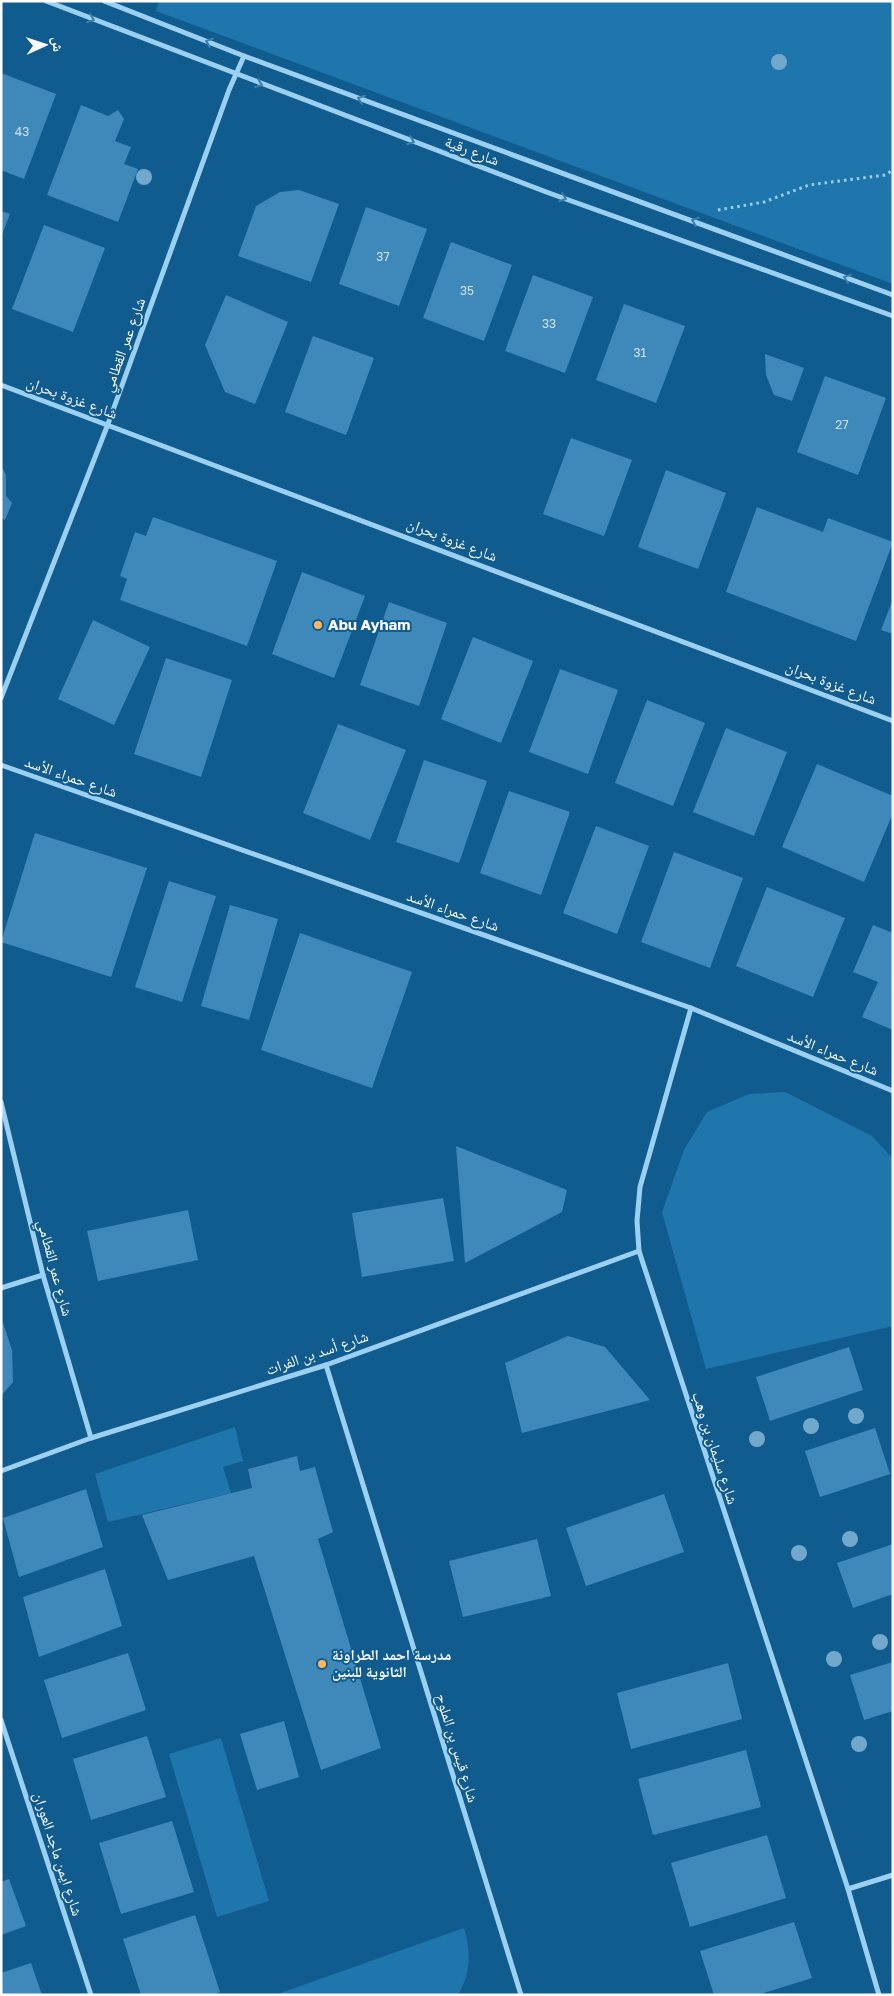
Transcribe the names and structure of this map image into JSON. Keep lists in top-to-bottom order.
{
  "streets": {
    "street": [
      "شارع رقية",
      "شارع عمر القطامي",
      "شارع غزوة بحران",
      "شارع حمراء الأسد",
      "شارع أسد بن الفرات",
      "شارع سليمان بن وهب",
      "شارع قيس بن الملوح",
      "شارع ايمن ماجد العوران"
    ]
  },
  "crossings": [
    ["شارع رقية", "شارع عمر القطامي"],
    ["شارع عمر القطامي", "شارع غزوة بحران"],
    ["شارع عمر القطامي", "شارع أسد بن الفرات"],
    ["شارع حمراء الأسد", "شارع سليمان بن وهب"],
    ["شارع أسد بن الفرات", "شارع سليمان بن وهب"],
    ["شارع أسد بن الفرات", "شارع قيس بن الملوح"]
  ],
  "places": ["Abu Ayham", "مدرسة احمد الطراونة الثانوية للبنين"],
  "house_numbers": [
    "43",
    "37",
    "35",
    "33",
    "31",
    "27"
  ],
  "north": "right"
}
